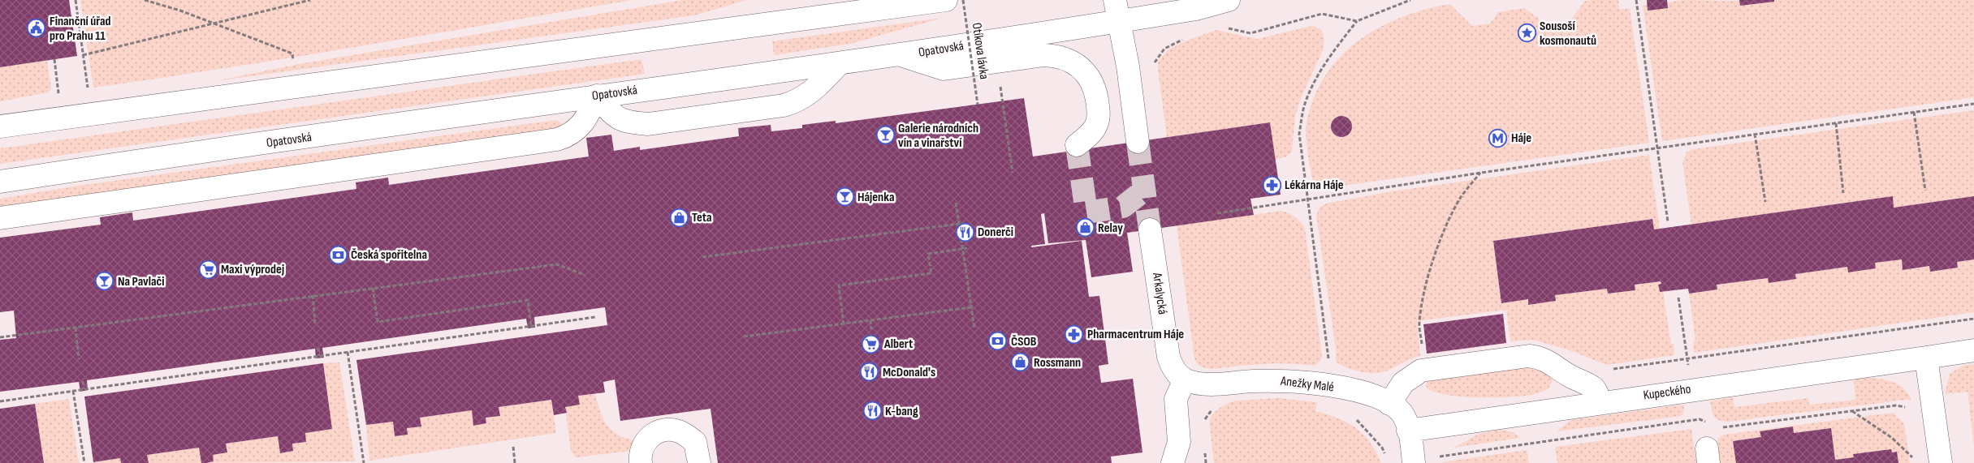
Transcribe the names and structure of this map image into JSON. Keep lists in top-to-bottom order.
{
  "streets": {
    "main road": [
      "Opatovská",
      "Arkalycká",
      "Anežky Malé",
      "Kupeckého"
    ],
    "path": ["Otíkova lávka"]
  },
  "crossings": [
    ["Arkalycká", "Anežky Malé"],
    ["Anežky Malé", "Kupeckého"]
  ],
  "places": {
    "public building": ["Finanční úřad pro Prahu 11"],
    "place": ["Sousoší kosmonautů"],
    "bar": ["Galerie národních vín a vinařství", "Hájenka", "Na Pavlači"],
    "metro station": ["Háje"],
    "pharmacy": ["Lékárna Háje", "Pharmacentrum Háje"],
    "shop": ["Teta", "Relay", "Rossmann"],
    "restaurant": ["Donerči", "McDonald's", "K-bang"],
    "bank": ["Česká spořitelna", "ČSOB"],
    "supermarket": ["Maxi výprodej", "Albert"]
  }
}
